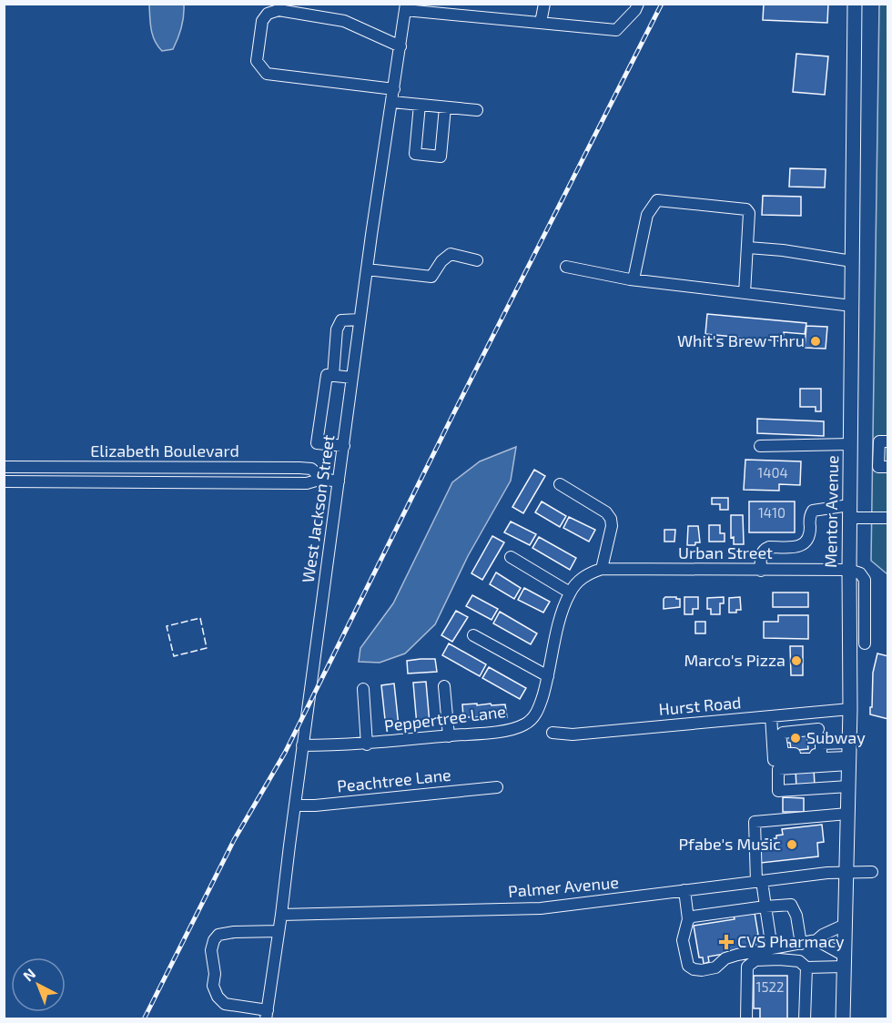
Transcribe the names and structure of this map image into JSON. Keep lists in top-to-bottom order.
{
  "streets": {
    "main road": ["Mentor Avenue"],
    "street": [
      "Elizabeth Boulevard",
      "West Jackson Street",
      "Urban Street",
      "Hurst Road",
      "Peppertree Lane",
      "Peachtree Lane",
      "Palmer Avenue"
    ]
  },
  "crossings": [
    ["Elizabeth Boulevard", "West Jackson Street"],
    ["West Jackson Street", "Peppertree Lane"],
    ["West Jackson Street", "Peachtree Lane"],
    ["West Jackson Street", "Palmer Avenue"],
    ["Mentor Avenue", "Urban Street"],
    ["Mentor Avenue", "Hurst Road"],
    ["Mentor Avenue", "Palmer Avenue"],
    ["Urban Street", "Peppertree Lane"]
  ],
  "places": {
    "other": [
      "Whit's Brew Thru",
      "Marco's Pizza",
      "Subway",
      "Pfabe's Music"
    ],
    "health": ["CVS Pharmacy"]
  },
  "house_numbers": ["1404", "1410", "1522"],
  "north": "top left"
}
